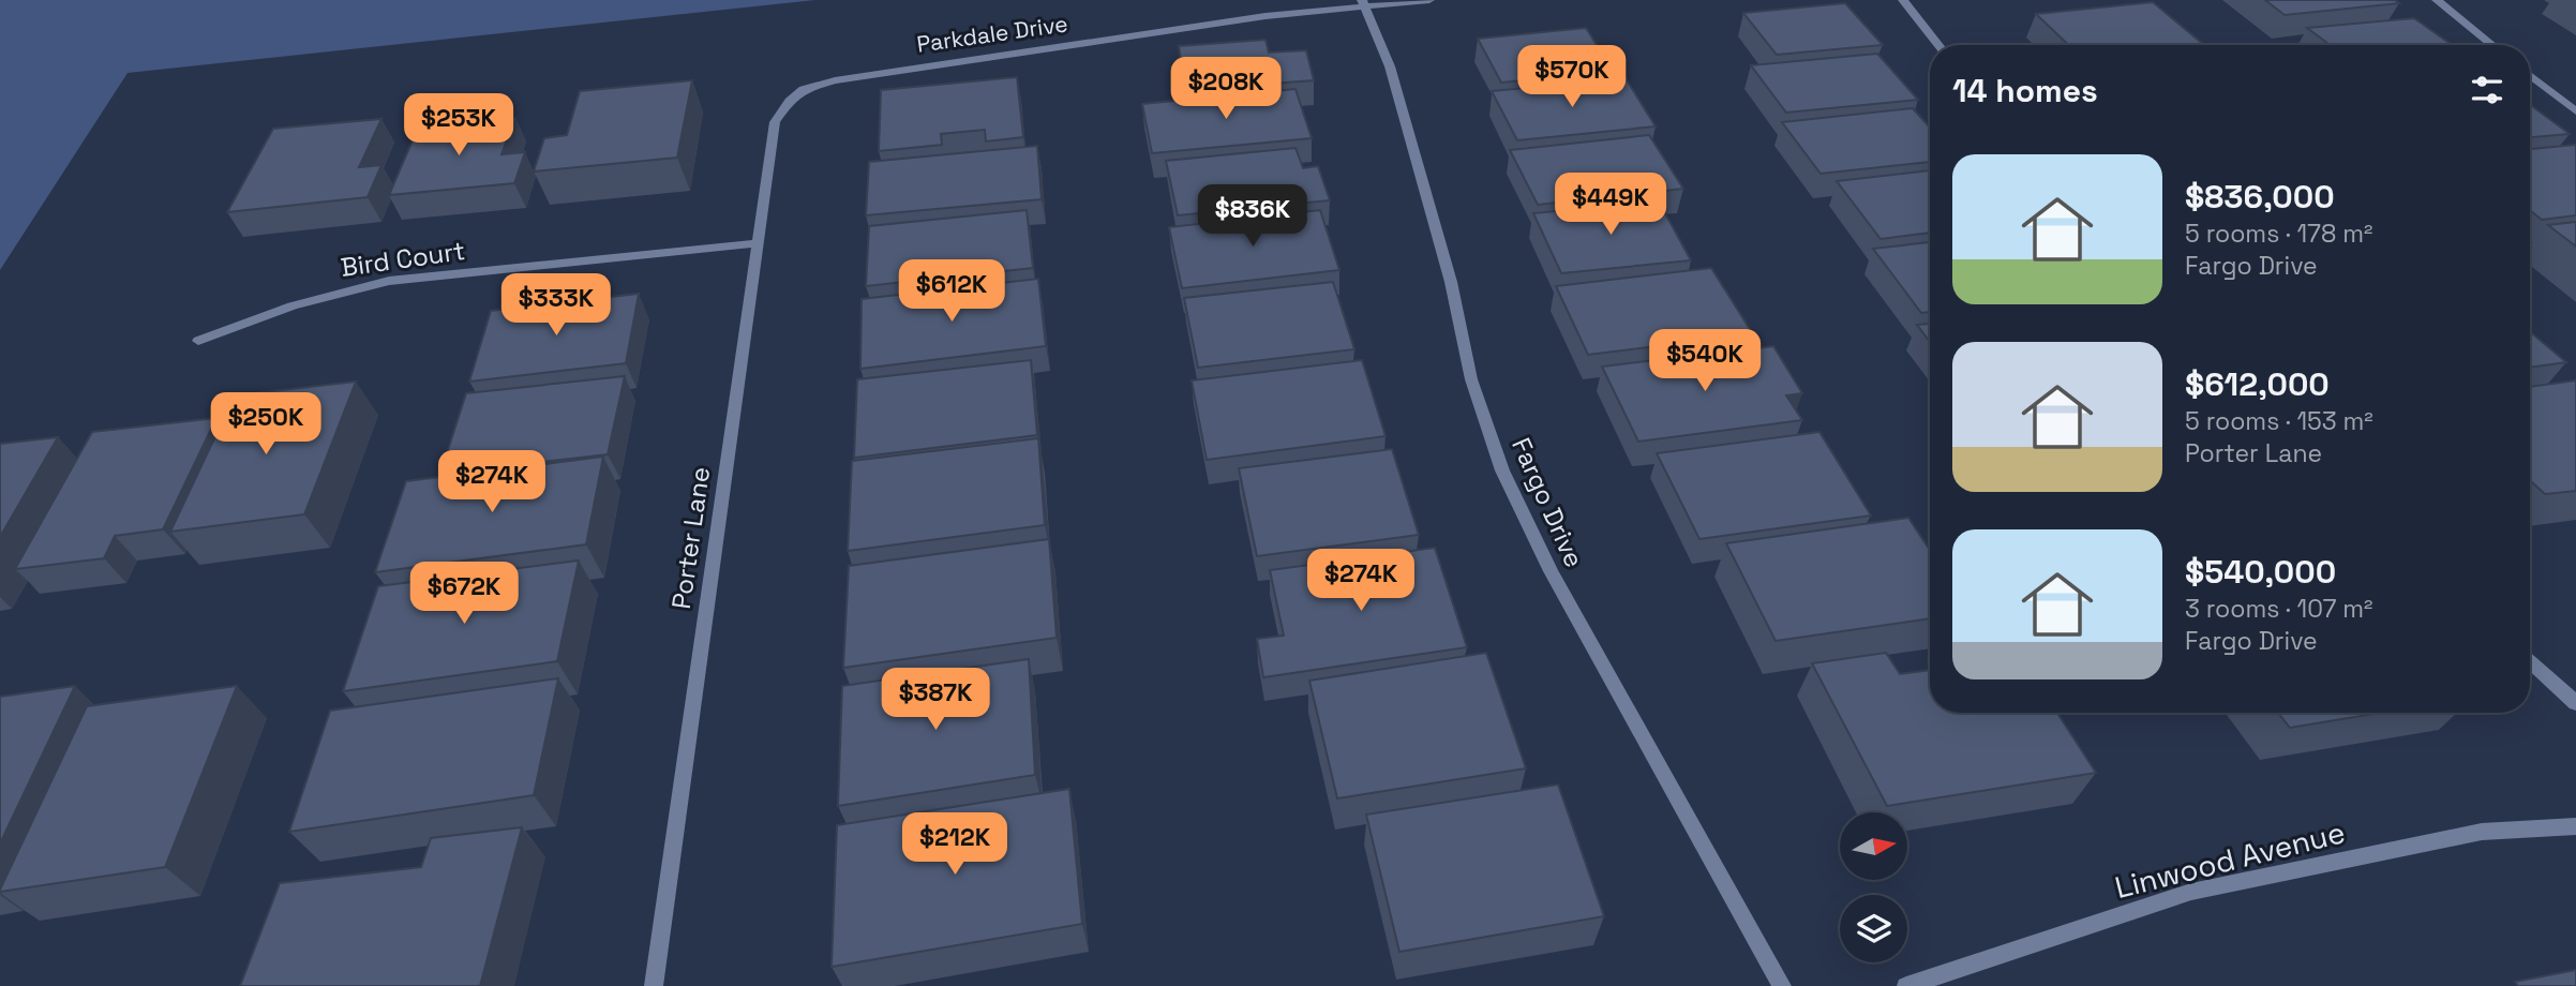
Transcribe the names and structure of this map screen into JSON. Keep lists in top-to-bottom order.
{
  "streets": {
    "street": [
      "Parkdale Drive",
      "Bird Court",
      "Fargo Drive",
      "Porter Lane",
      "Linwood Avenue"
    ]
  },
  "crossings": [
    ["Parkdale Drive", "Fargo Drive"],
    ["Parkdale Drive", "Porter Lane"],
    ["Bird Court", "Porter Lane"]
  ],
  "north": "right",
  "page": {
    "price": [
      "$570K",
      "$208K",
      "$253K",
      "$449K",
      "$836K",
      "$612K",
      "$333K",
      "$540K",
      "$250K",
      "$274K",
      "$274K",
      "$672K",
      "$387K",
      "$212K"
    ],
    "heading": "14 homes",
    "list": [
      {
        "name": "$836,000",
        "note": "5 rooms · 178 m² · Fargo Drive"
      },
      {
        "name": "$612,000",
        "note": "5 rooms · 153 m² · Porter Lane"
      },
      {
        "name": "$540,000",
        "note": "3 rooms · 107 m² · Fargo Drive"
      }
    ]
  }
}
